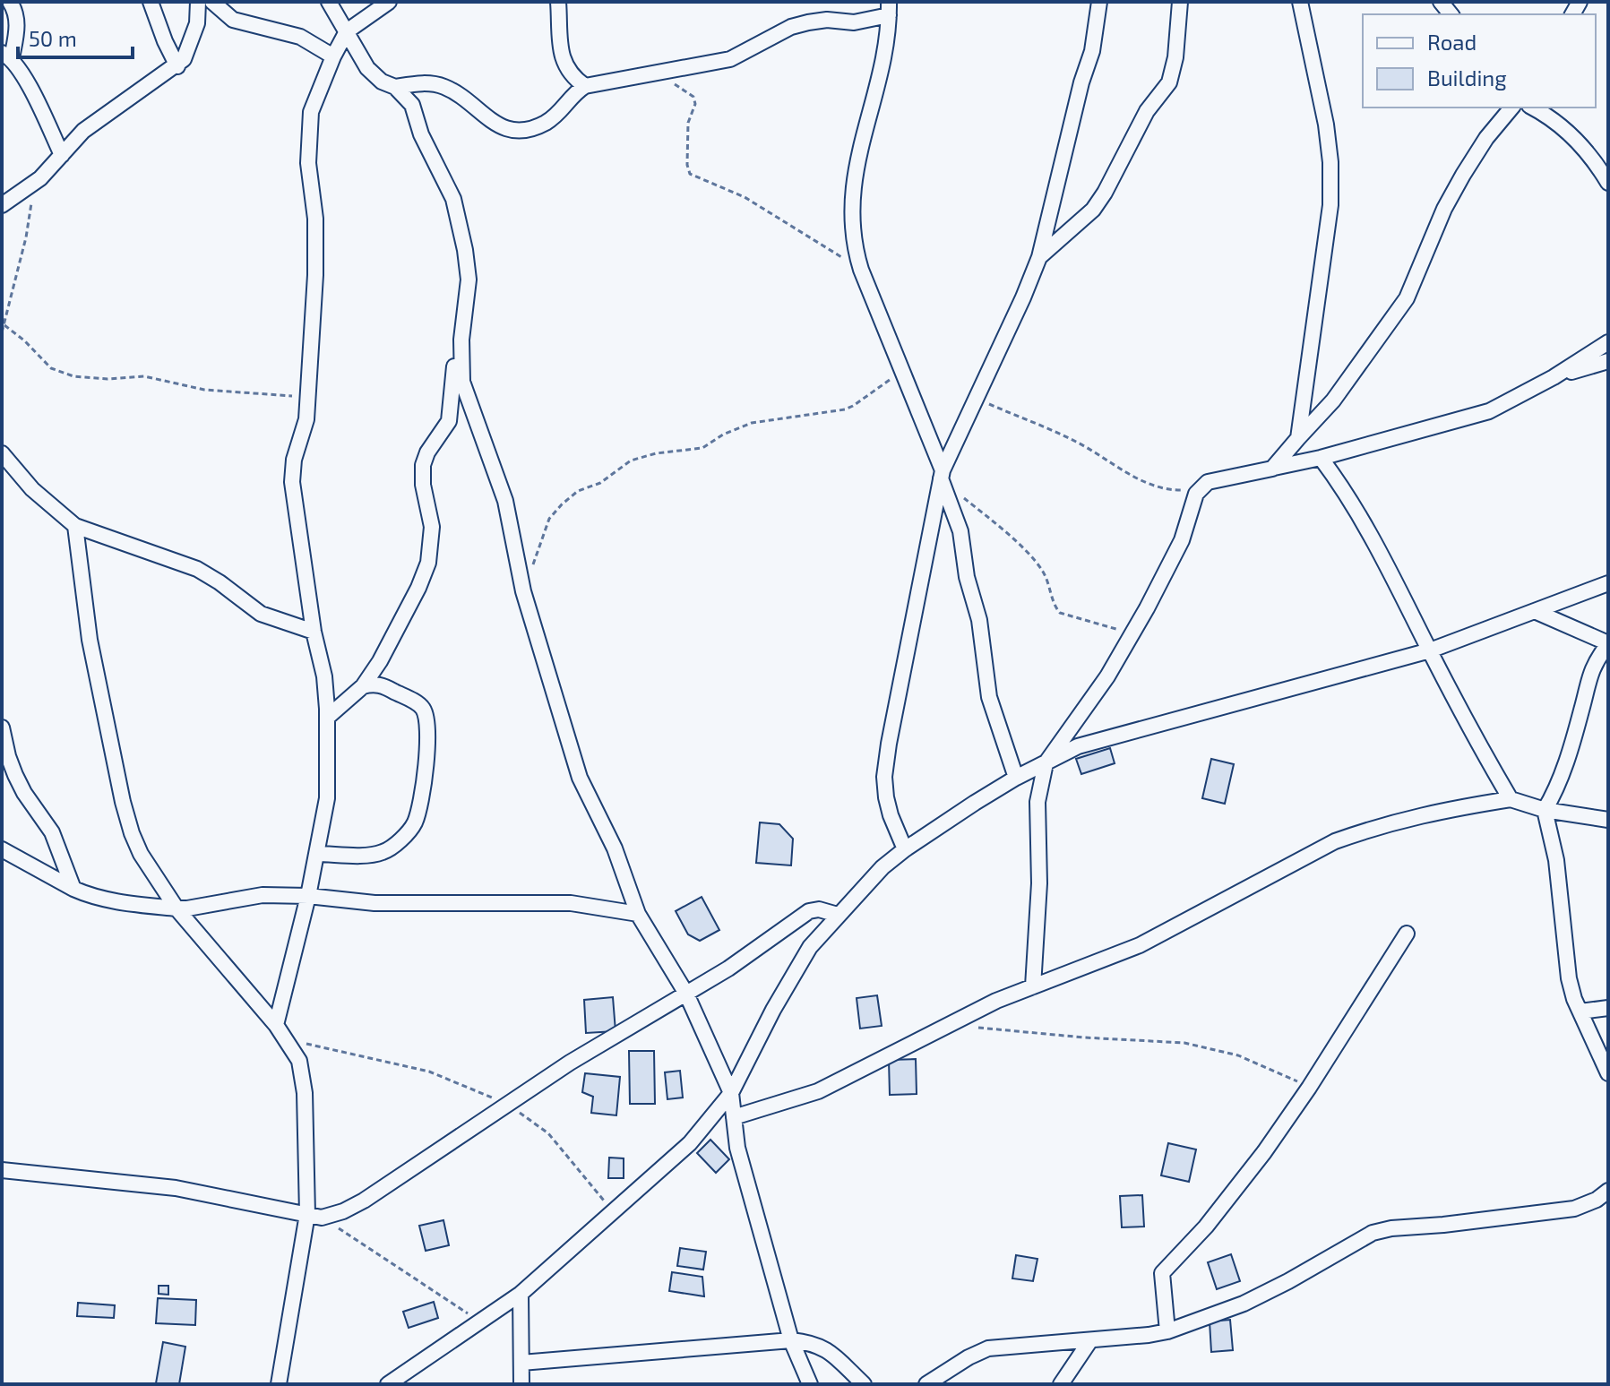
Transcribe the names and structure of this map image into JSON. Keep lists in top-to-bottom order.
{
  "legend": ["Road", "Building"],
  "scale_bar": "50 m"
}
